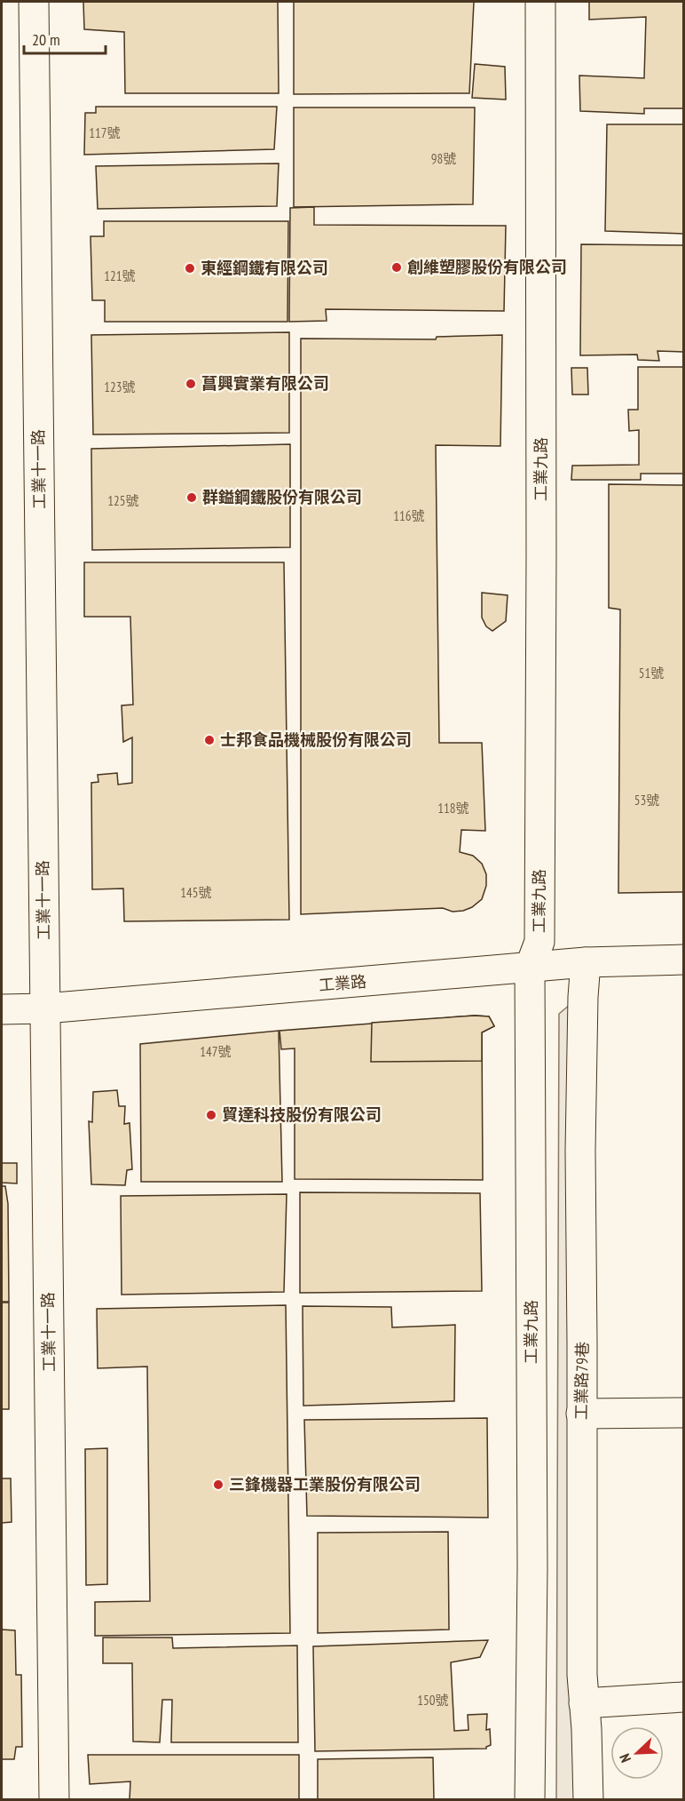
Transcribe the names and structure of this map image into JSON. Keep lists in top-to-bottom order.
{
  "streets": {
    "street": [
      "工業十一路",
      "工業九路",
      "工業路",
      "工業路79巷"
    ]
  },
  "crossings": [
    ["工業十一路", "工業路"],
    ["工業九路", "工業路"],
    ["工業路", "工業路79巷"]
  ],
  "places": [
    "創維塑膠股份有限公司",
    "東經鋼鐵有限公司",
    "菖興實業有限公司",
    "群鎰鋼鐵股份有限公司",
    "士邦食品機械股份有限公司",
    "貿達科技股份有限公司",
    "三鋒機器工業股份有限公司"
  ],
  "house_numbers": [
    "117號",
    "98號",
    "121號",
    "123號",
    "125號",
    "116號",
    "51號",
    "53號",
    "118號",
    "145號",
    "147號",
    "150號"
  ],
  "scale_bar": "20 m",
  "north": "bottom left"
}
